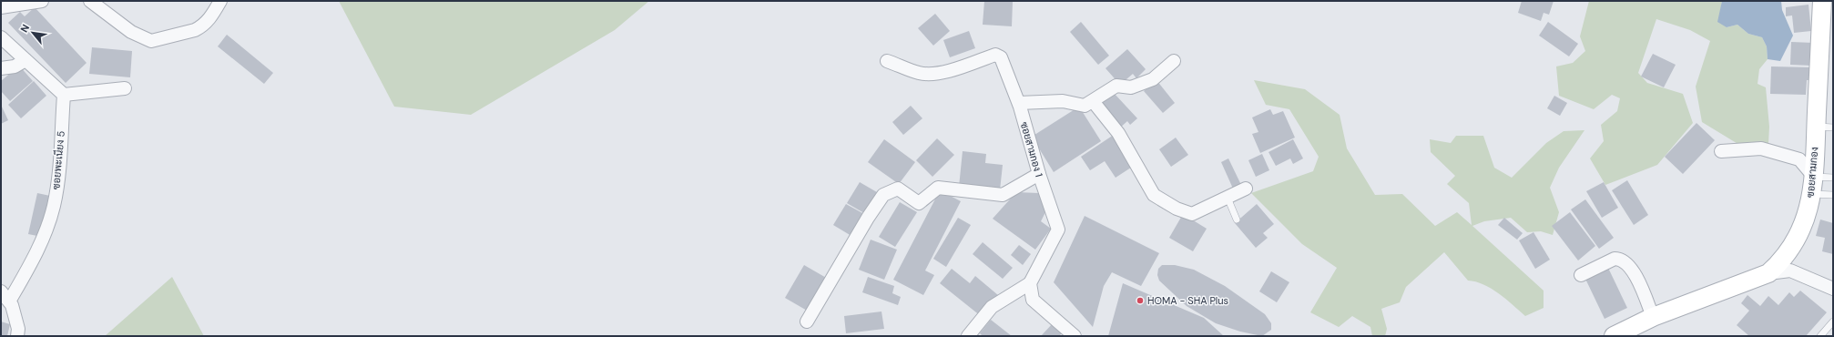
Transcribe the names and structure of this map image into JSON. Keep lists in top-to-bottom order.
{
  "streets": {
    "street": ["ซอยสามกอง 1", "ซอยพะเนียง 5", "ซอยสามกอง"]
  },
  "places": ["HOMA - SHA Plus"],
  "north": "top left"
}
